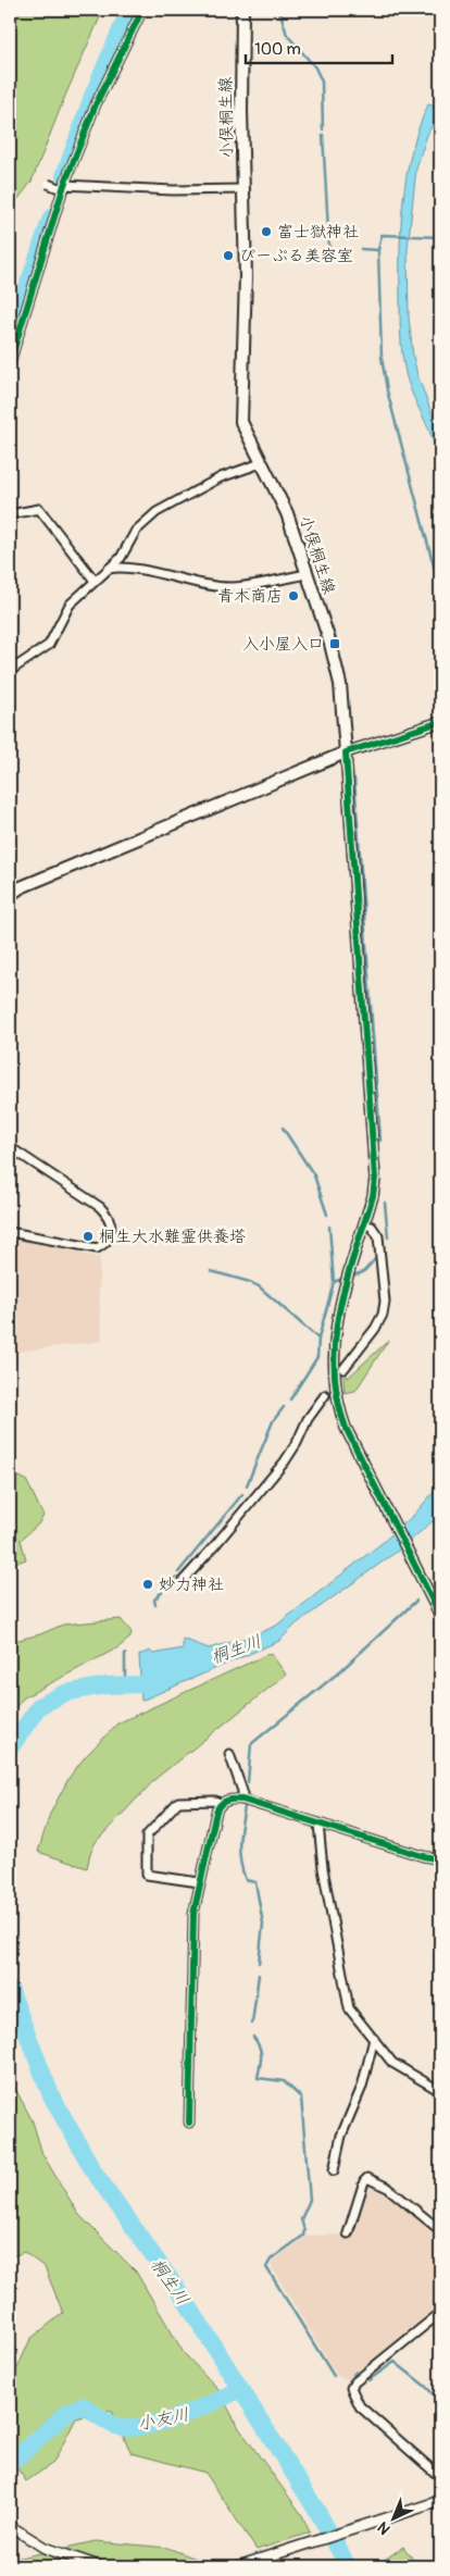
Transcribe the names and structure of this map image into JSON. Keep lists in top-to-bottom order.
{
  "streets": {
    "main road": ["小俣桐生線"]
  },
  "water": ["桐生川", "小友川"],
  "places": {
    "other": [
      "富士獄神社",
      "ぴーぷる美容室",
      "青木商店",
      "桐生大水難霊供養塔",
      "妙力神社"
    ],
    "transit": ["入小屋入口"]
  },
  "scale_bar": "100 m",
  "north": "bottom left"
}
